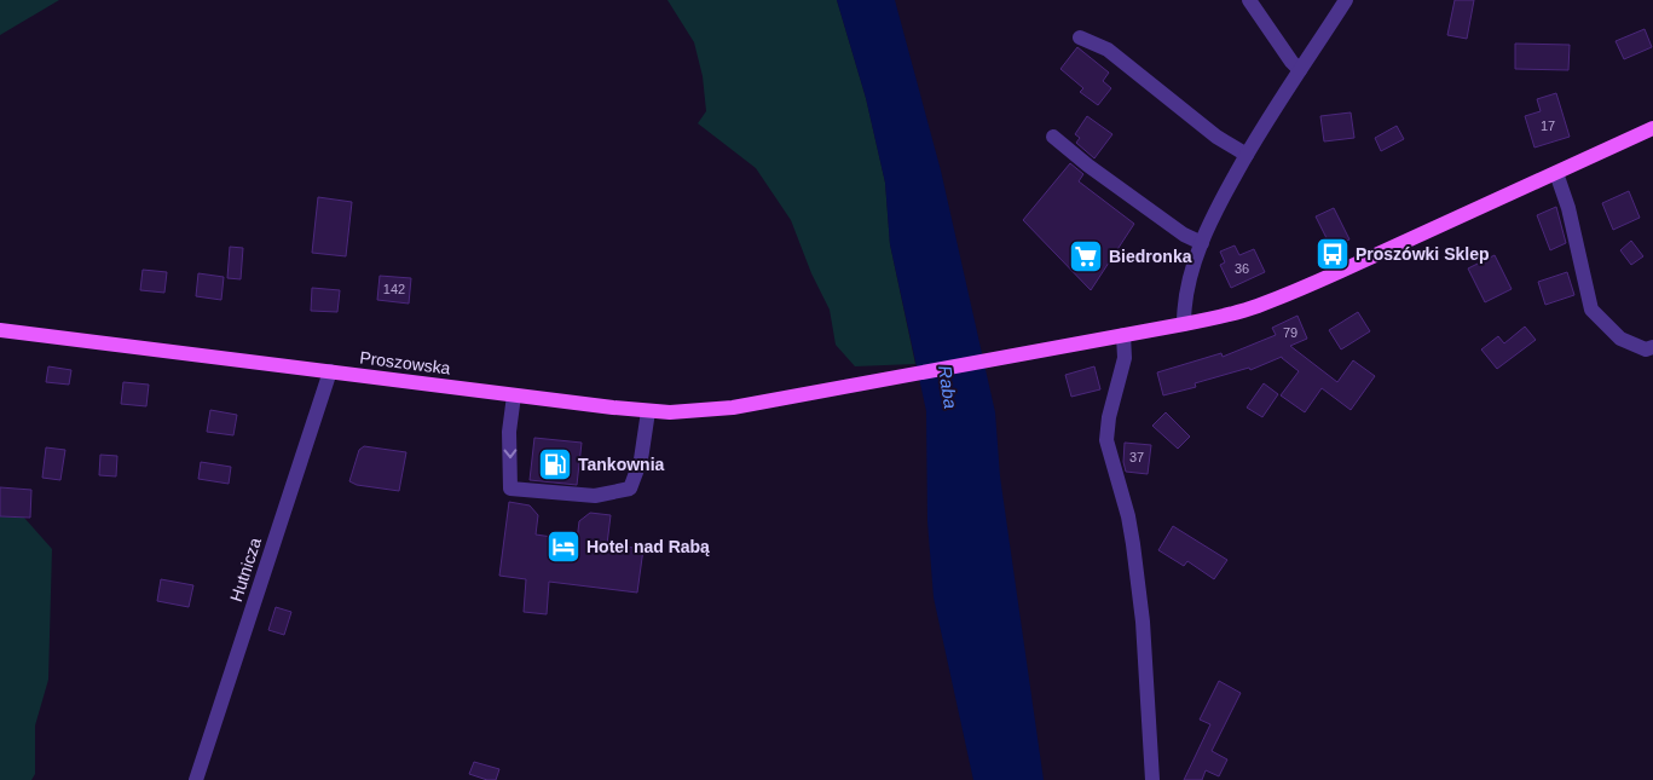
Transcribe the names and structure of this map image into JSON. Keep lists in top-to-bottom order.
{
  "streets": {
    "main road": ["Proszowska"],
    "street": ["Hutnicza"]
  },
  "crossings": [
    ["Proszowska", "Hutnicza"]
  ],
  "water": ["Raba"],
  "places": {
    "bus stop": ["Proszówki Sklep"],
    "supermarket": ["Biedronka"],
    "fuel station": ["Tankownia"],
    "hotel": ["Hotel nad Rabą"]
  },
  "house_numbers": [
    "17",
    "36",
    "142",
    "79",
    "37"
  ]
}
